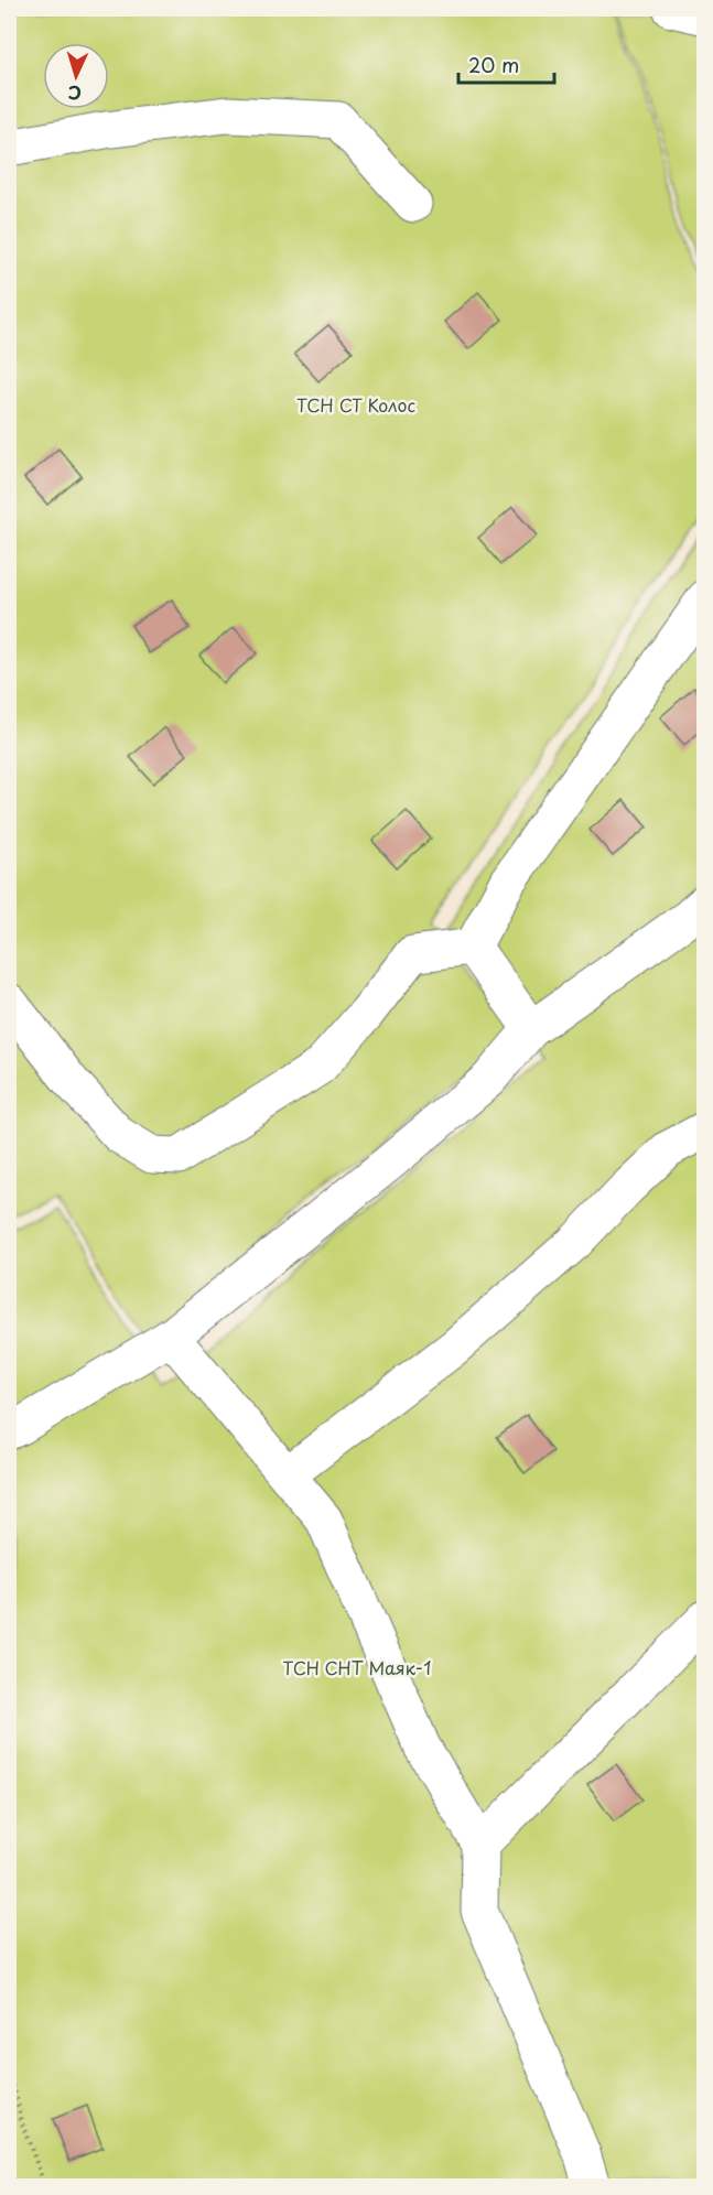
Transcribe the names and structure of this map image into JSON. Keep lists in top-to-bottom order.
{
  "parks": ["ТСН СТ Колос", "ТСН СНТ Маяк-1"],
  "scale_bar": "20 m",
  "north": "bottom"
}
